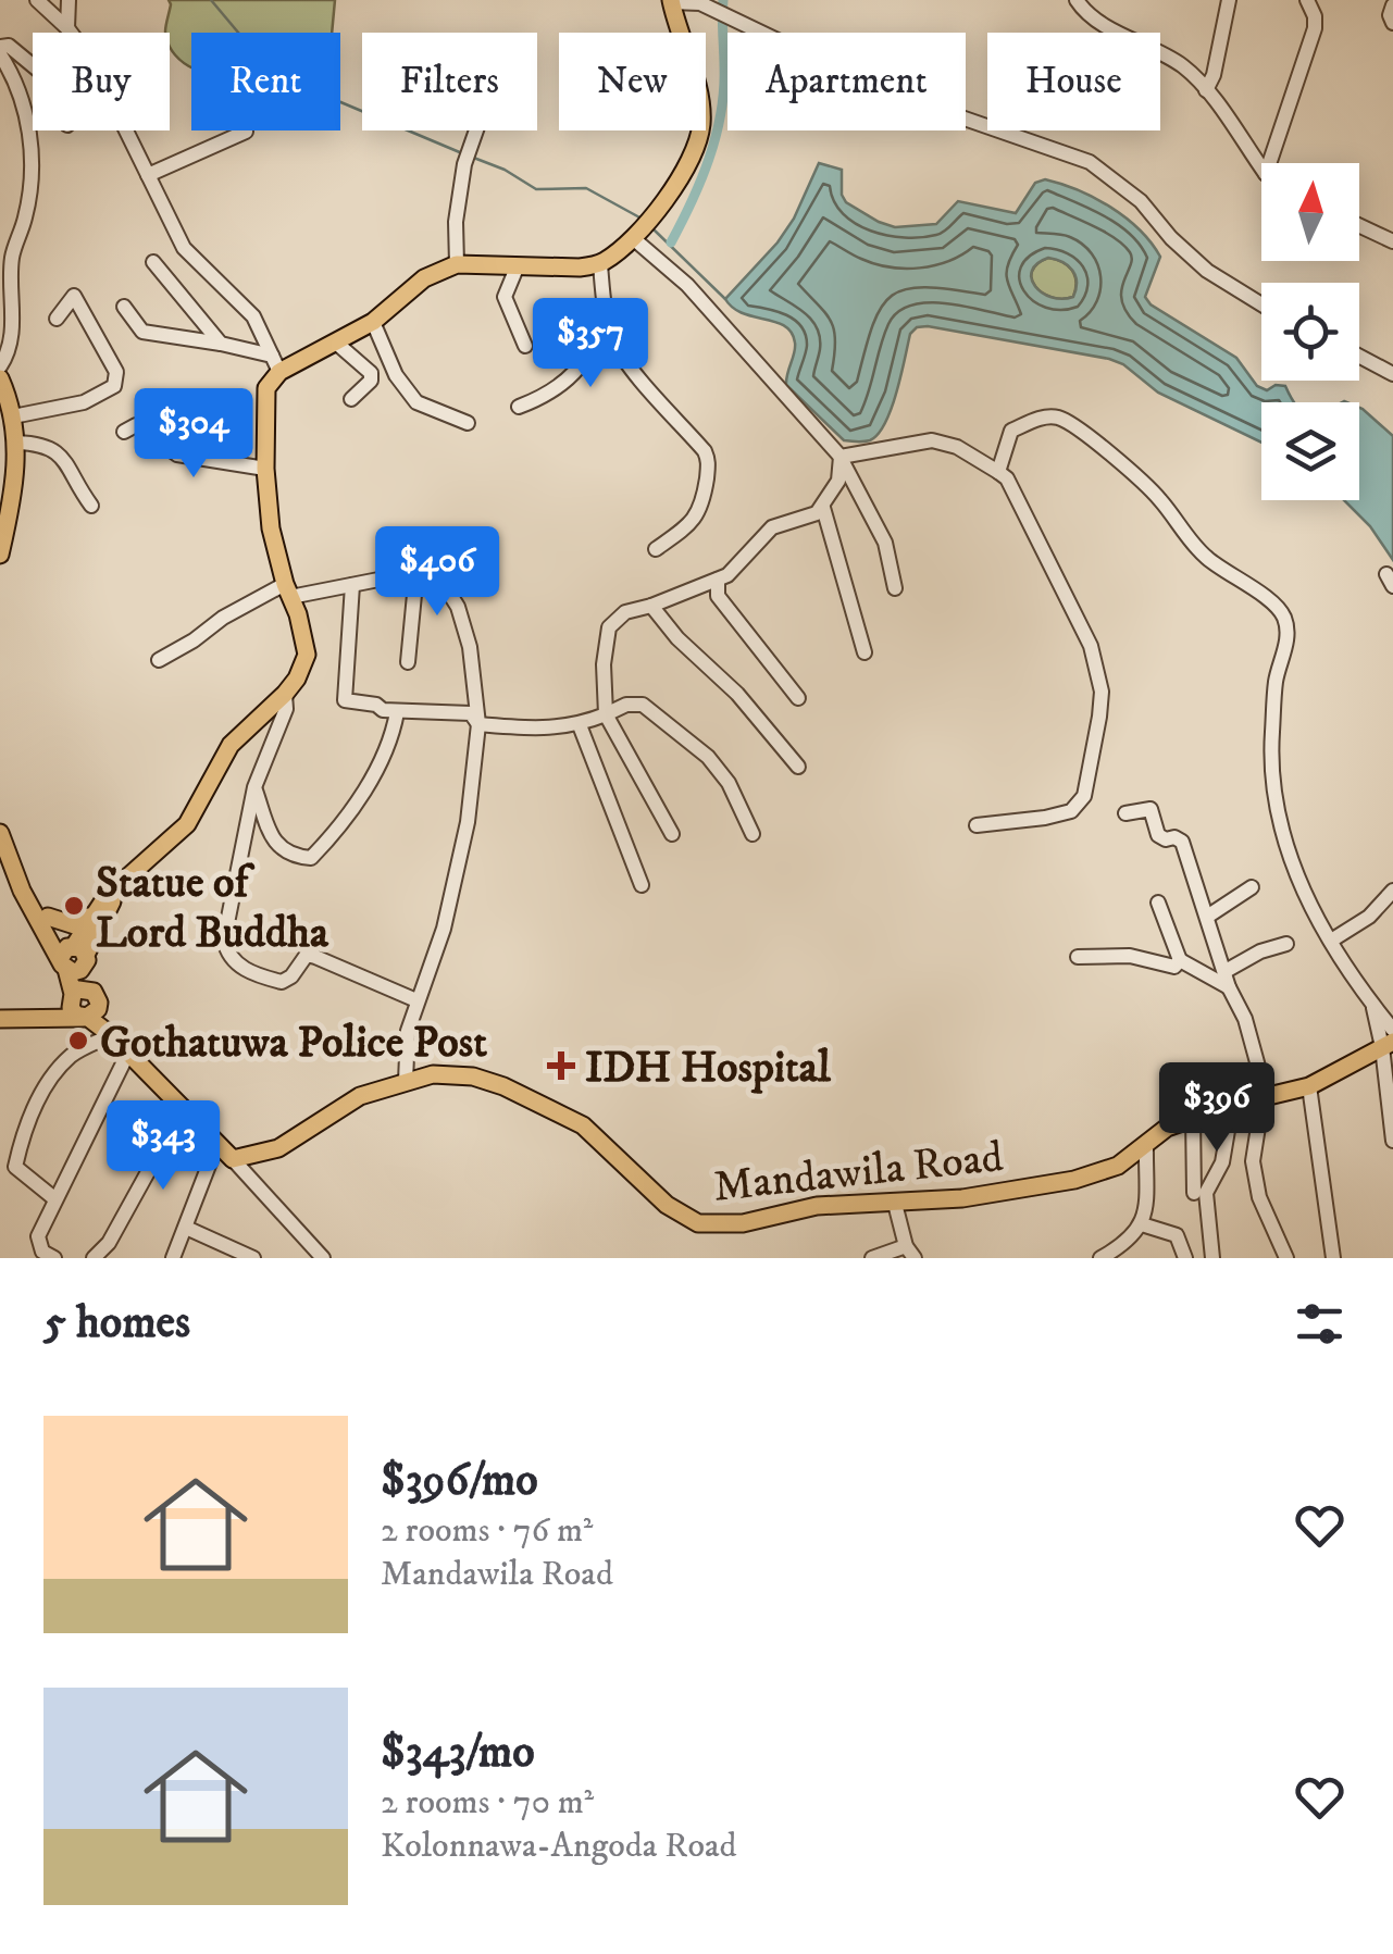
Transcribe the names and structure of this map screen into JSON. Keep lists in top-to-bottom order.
{
  "streets": {
    "main road": ["Mandawila Road"]
  },
  "places": {
    "other": ["Statue of Lord Buddha", "Gothatuwa Police Post"],
    "health": ["IDH Hospital"]
  },
  "north": "top",
  "page": {
    "chip": [
      "Buy",
      "Rent",
      "Filters",
      "New",
      "Apartment",
      "House"
    ],
    "price": [
      "$357",
      "$304",
      "$406",
      "$396",
      "$343"
    ],
    "heading": "5 homes",
    "list": [
      {
        "name": "$396/mo",
        "note": "2 rooms · 76 m² · Mandawila Road"
      },
      {
        "name": "$343/mo",
        "note": "2 rooms · 70 m² · Kolonnawa-Angoda Road"
      }
    ]
  }
}
